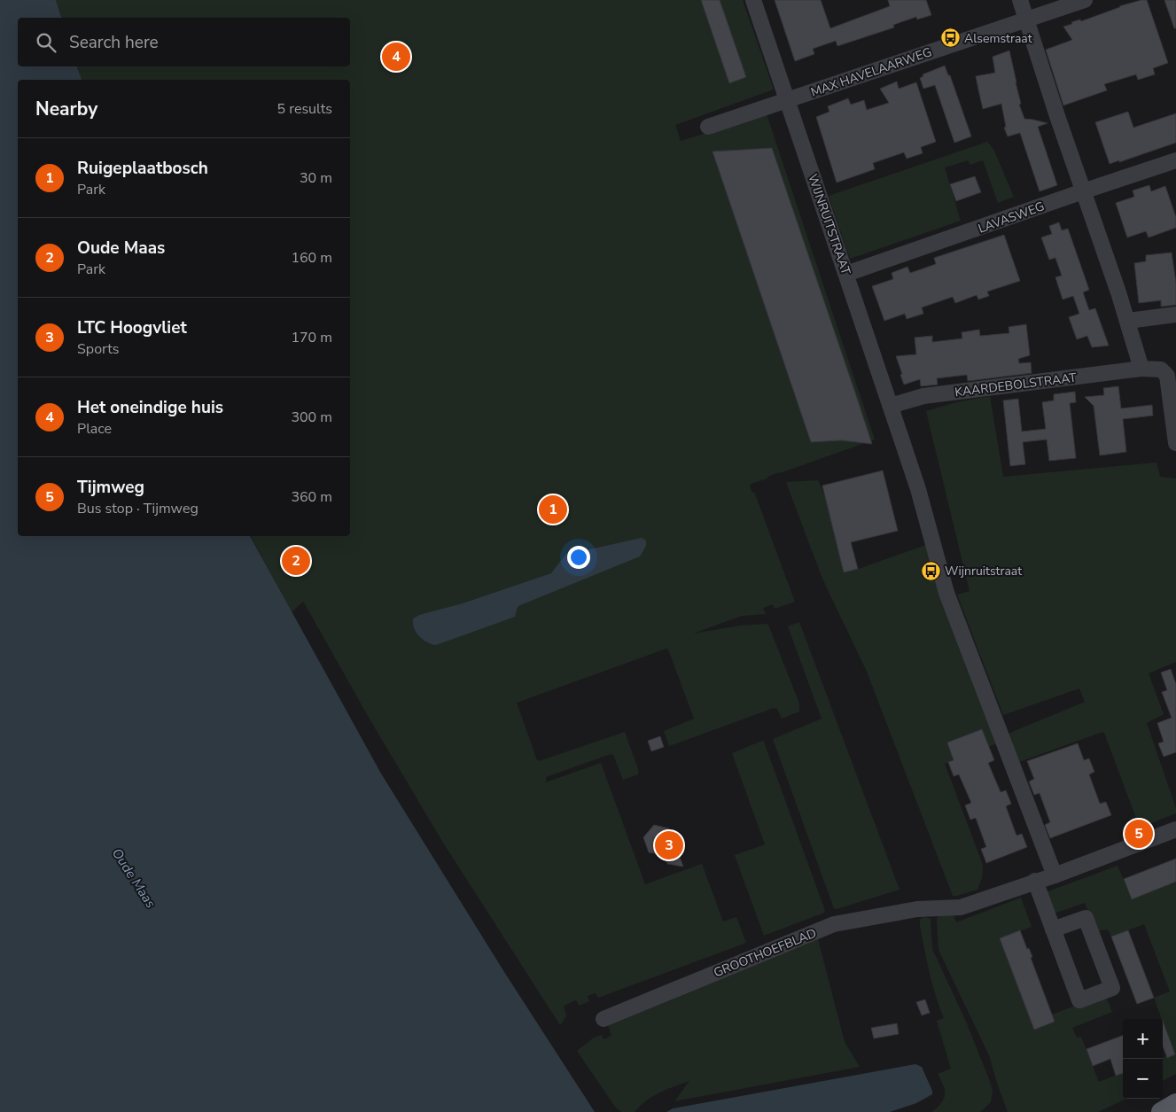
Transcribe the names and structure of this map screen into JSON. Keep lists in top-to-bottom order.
{
  "streets": {
    "street": [
      "MAX HAVELAARWEG",
      "LAVASWEG",
      "WIJNRUITSTRAAT",
      "KAARDEBOLSTRAAT",
      "GROOTHOEFBLAD"
    ]
  },
  "crossings": [
    ["MAX HAVELAARWEG", "WIJNRUITSTRAAT"],
    ["LAVASWEG", "WIJNRUITSTRAAT"],
    ["WIJNRUITSTRAAT", "KAARDEBOLSTRAAT"],
    ["WIJNRUITSTRAAT", "GROOTHOEFBLAD"]
  ],
  "water": ["Oude Maas"],
  "places": {
    "bus stop": ["Alsemstraat", "Wijnruitstraat"]
  },
  "page": {
    "search": "Search here",
    "pins": [
      "4",
      "1",
      "2",
      "5",
      "3"
    ],
    "heading": ["Nearby", "5 results"],
    "list": [
      {
        "mark": "1",
        "name": "Ruigeplaatbosch",
        "note": "Park",
        "value": "30 m"
      },
      {
        "mark": "2",
        "name": "Oude Maas",
        "note": "Park",
        "value": "160 m"
      },
      {
        "mark": "3",
        "name": "LTC Hoogvliet",
        "note": "Sports",
        "value": "170 m"
      },
      {
        "mark": "4",
        "name": "Het oneindige huis",
        "note": "Place",
        "value": "300 m"
      },
      {
        "mark": "5",
        "name": "Tijmweg",
        "note": "Bus stop · Tijmweg",
        "value": "360 m"
      }
    ],
    "map_buttons": ["+", "−"]
  }
}
